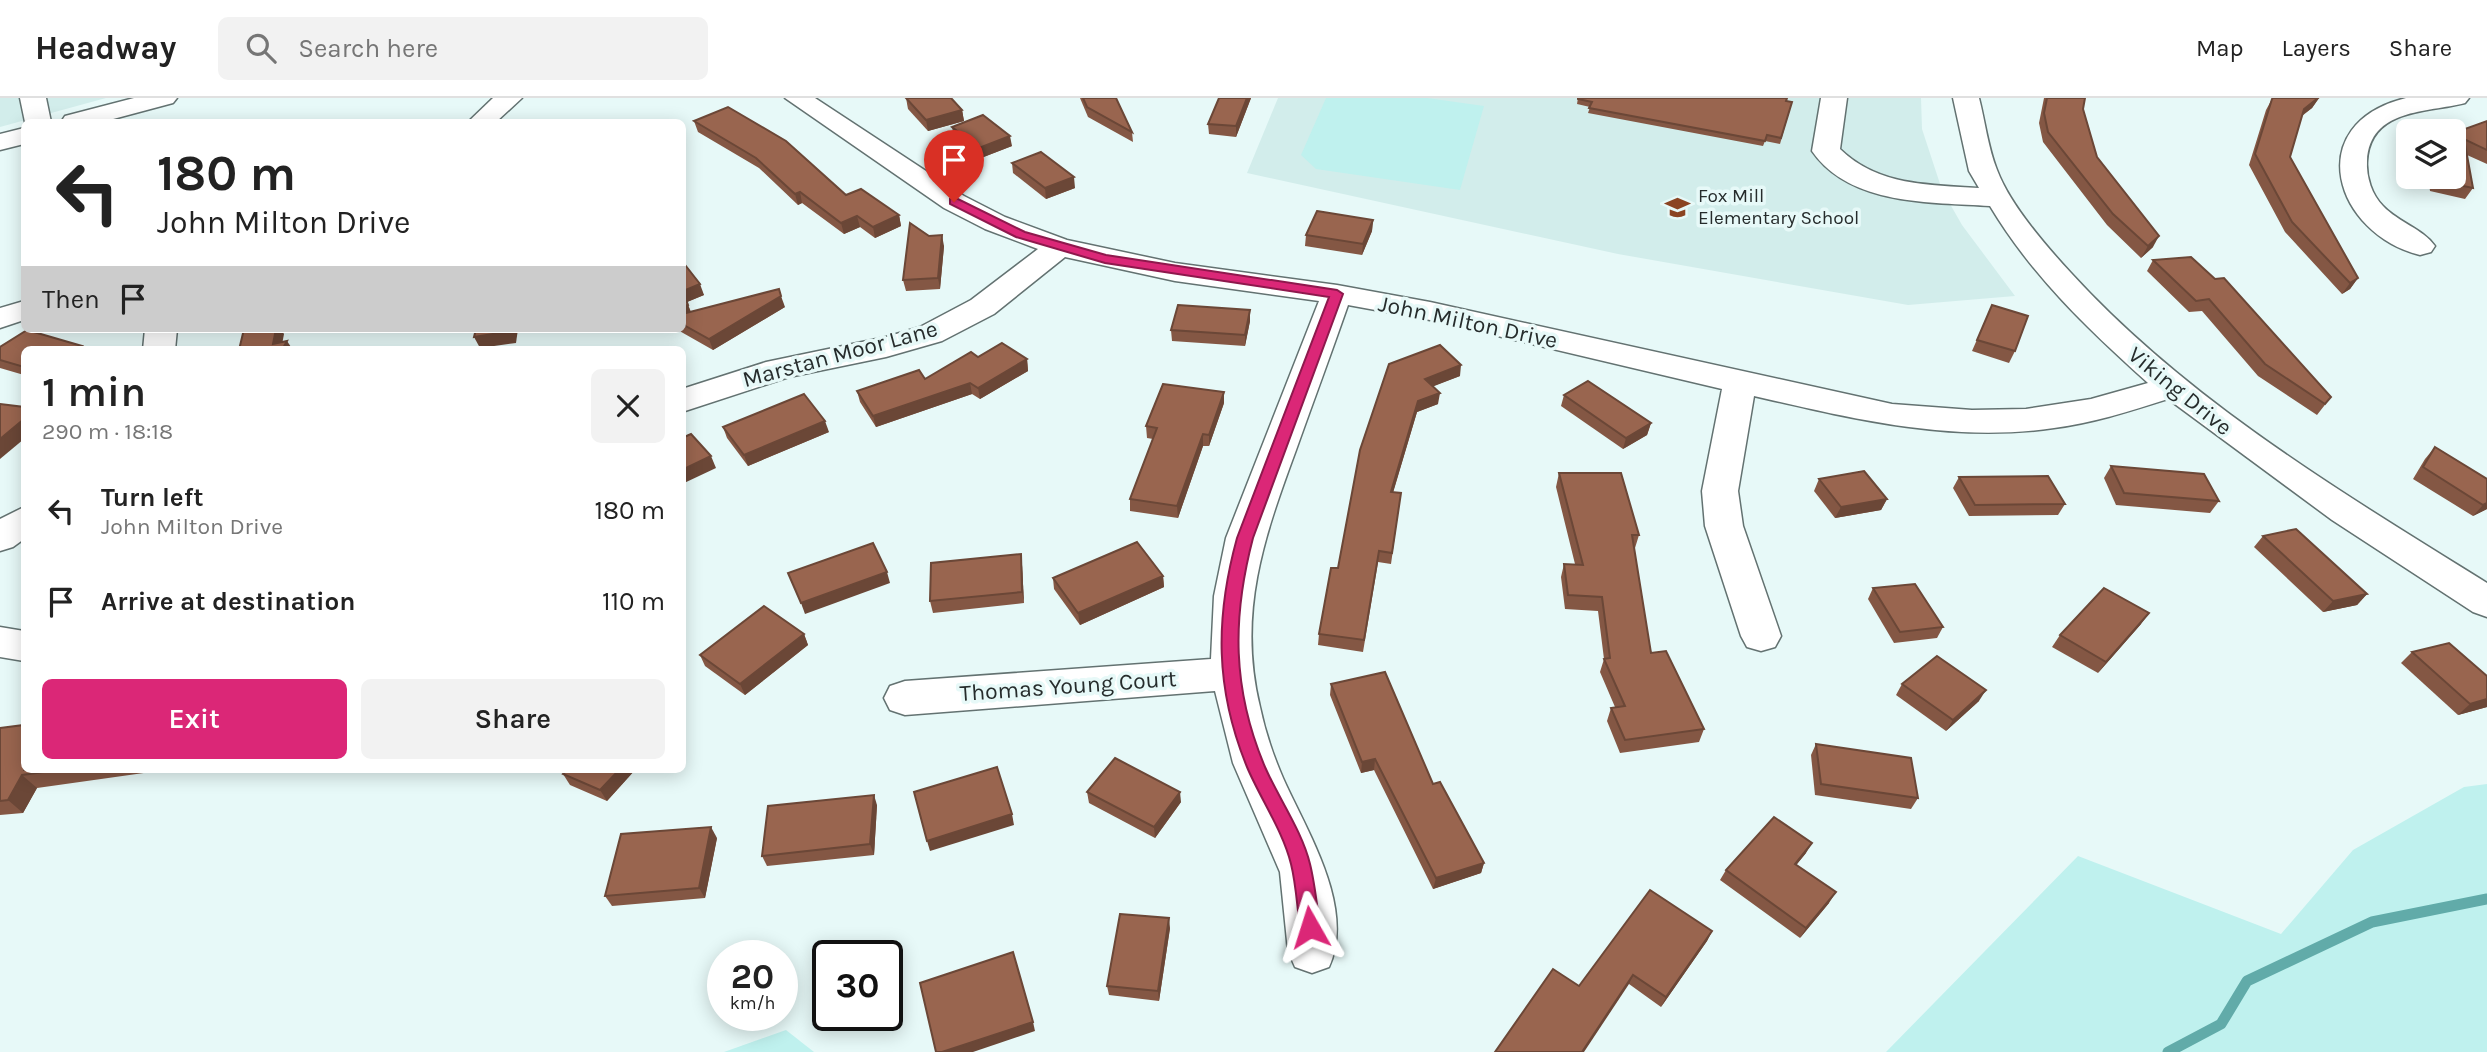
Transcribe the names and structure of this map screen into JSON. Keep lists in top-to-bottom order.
{
  "streets": {
    "street": [
      "John Milton Drive",
      "Marstan Moor Lane",
      "Viking Drive",
      "Thomas Young Court"
    ]
  },
  "crossings": [
    ["John Milton Drive", "Marstan Moor Lane"],
    ["John Milton Drive", "Viking Drive"]
  ],
  "places": {
    "school or university": ["Fox Mill Elementary School"]
  },
  "page": {
    "header": "Headway",
    "search": "Search here",
    "nav": ["Map", "Layers", "Share"],
    "turn": ["180 m", "John Milton Drive"],
    "then": "Then",
    "heading": ["1 min", "290 m · 18:18"],
    "list": [
      {
        "name": "Turn left",
        "note": "John Milton Drive",
        "value": "180 m"
      },
      {
        "name": "Arrive at destination",
        "value": "110 m"
      }
    ],
    "buttons": ["Exit", "Share"],
    "speed": "20 km/h",
    "limit": "30"
  }
}
